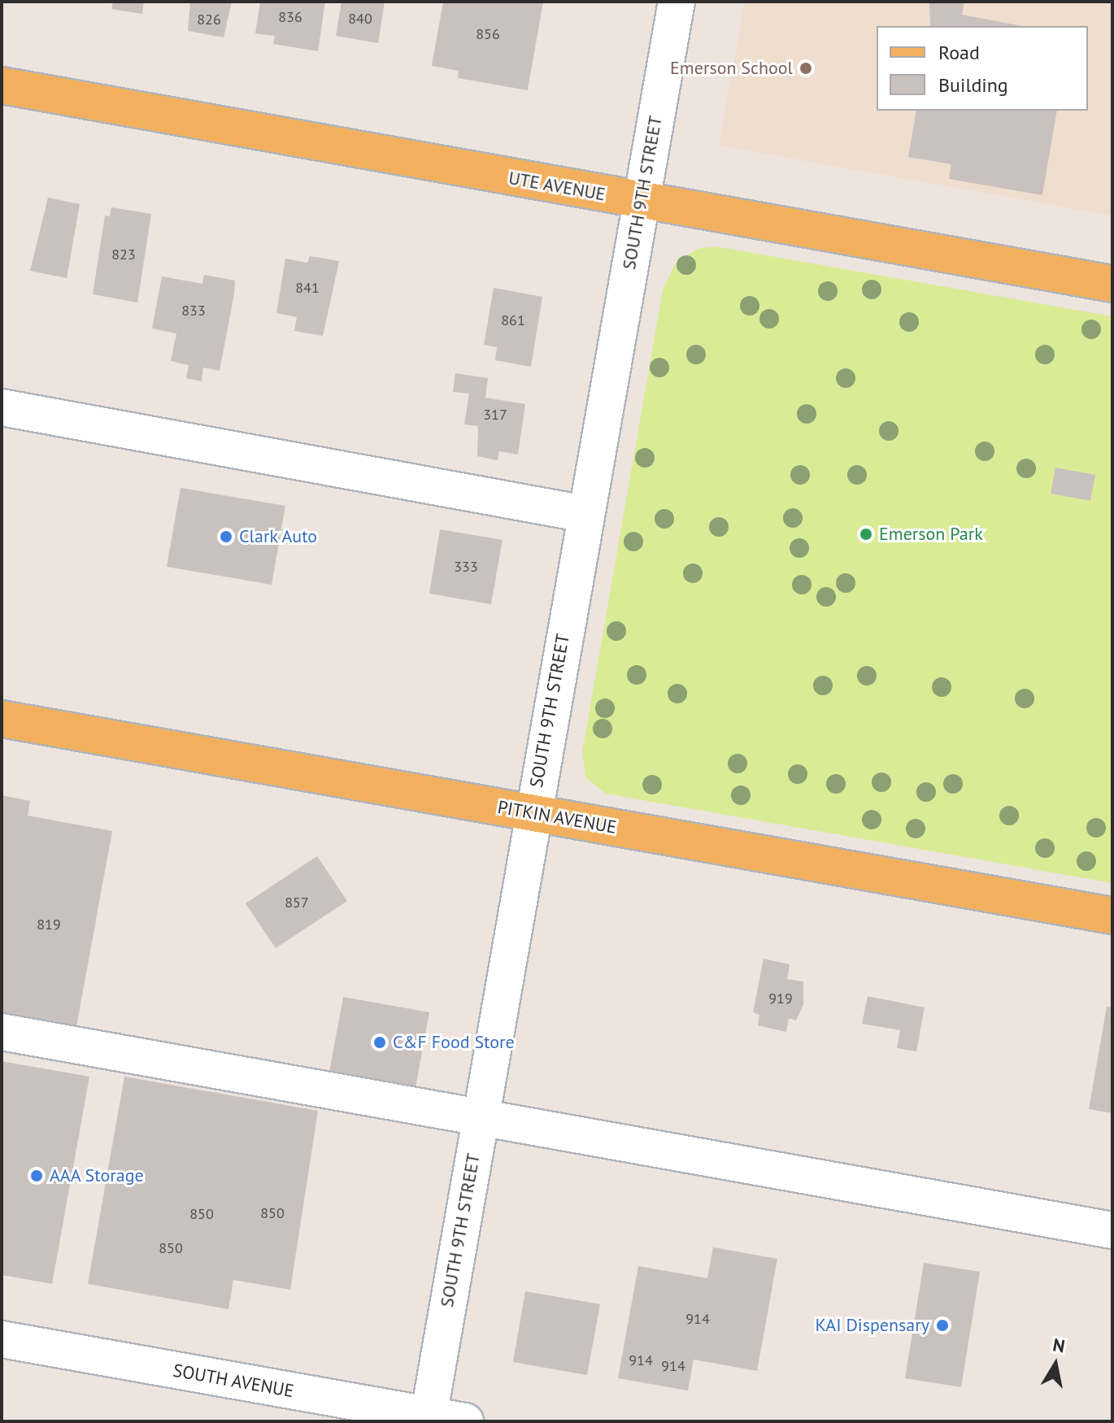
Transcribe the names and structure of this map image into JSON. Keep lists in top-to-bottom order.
{
  "streets": {
    "main road": ["UTE AVENUE", "PITKIN AVENUE"],
    "street": ["SOUTH 9TH STREET", "SOUTH AVENUE"]
  },
  "crossings": [
    ["UTE AVENUE", "SOUTH 9TH STREET"],
    ["SOUTH 9TH STREET", "PITKIN AVENUE"],
    ["SOUTH 9TH STREET", "SOUTH AVENUE"]
  ],
  "places": [
    "Emerson School",
    "Emerson Park",
    "Clark Auto",
    "C&F Food Store",
    "AAA Storage",
    "KAI Dispensary"
  ],
  "house_numbers": [
    "836",
    "840",
    "826",
    "856",
    "823",
    "841",
    "833",
    "861",
    "317",
    "333",
    "857",
    "819",
    "919",
    "850",
    "850",
    "850",
    "914",
    "914",
    "914"
  ],
  "legend": ["Road", "Building"],
  "north": "top"
}
